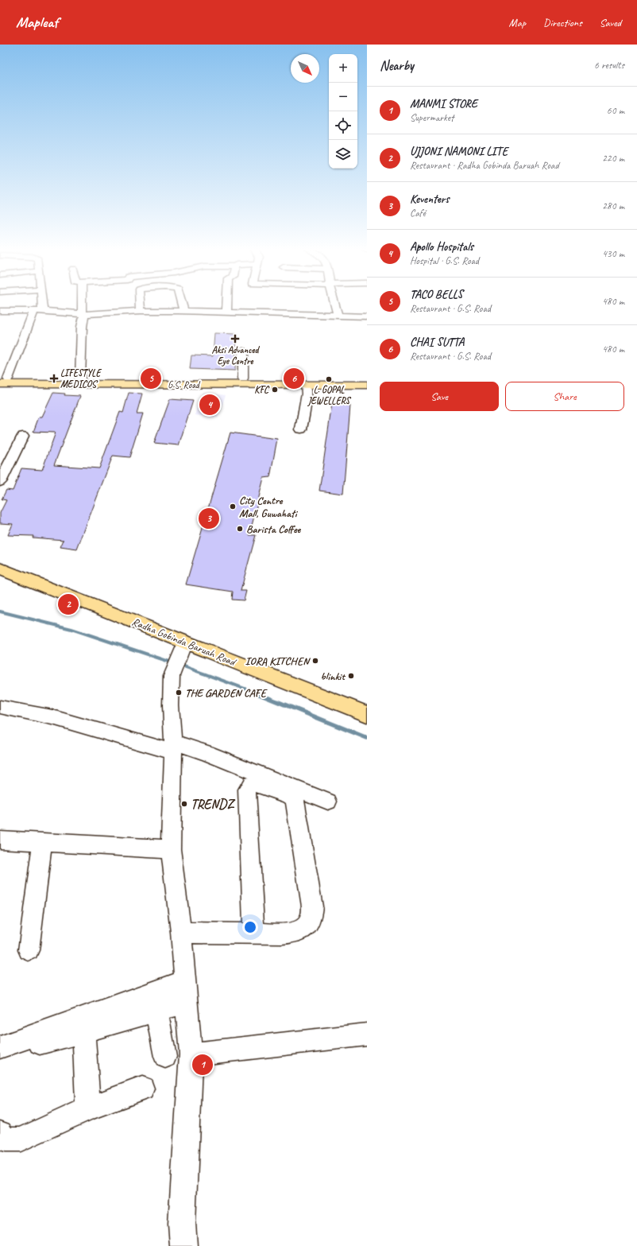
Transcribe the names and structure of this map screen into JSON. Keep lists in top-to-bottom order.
{
  "streets": {
    "main road": ["G.S. Road", "Radha Gobinda Baruah Road"]
  },
  "places": {
    "health": ["Aksi Advanced Eye Centre", "LIFESTYLE MEDICOS"],
    "other": [
      "L. GOPAL JEWELLERS",
      "KFC",
      "City Centre Mall, Guwahati",
      "Barista Coffee",
      "IORA KITCHEN",
      "blinkit",
      "THE GARDEN CAFE",
      "TRENDZ"
    ]
  },
  "north": "bottom right",
  "page": {
    "header": "Mapleaf",
    "nav": ["Map", "Directions", "Saved"],
    "heading": ["Nearby", "6 results"],
    "map_buttons": ["+", "−"],
    "list": [
      {
        "mark": "1",
        "name": "MANMI STORE",
        "note": "Supermarket",
        "value": "60 m"
      },
      {
        "mark": "2",
        "name": "UJJONI NAMONI LITE",
        "note": "Restaurant · Radha Gobinda Baruah Road",
        "value": "220 m"
      },
      {
        "mark": "3",
        "name": "Keventers",
        "note": "Café",
        "value": "280 m"
      },
      {
        "mark": "4",
        "name": "Apollo Hospitals",
        "note": "Hospital · G.S. Road",
        "value": "430 m"
      },
      {
        "mark": "5",
        "name": "TACO BELLS",
        "note": "Restaurant · G.S. Road",
        "value": "480 m"
      },
      {
        "mark": "6",
        "name": "CHAI SUTTA",
        "note": "Restaurant · G.S. Road",
        "value": "480 m"
      }
    ],
    "pins": [
      "5",
      "6",
      "4",
      "3",
      "2",
      "1"
    ],
    "buttons": ["Save", "Share"]
  }
}
